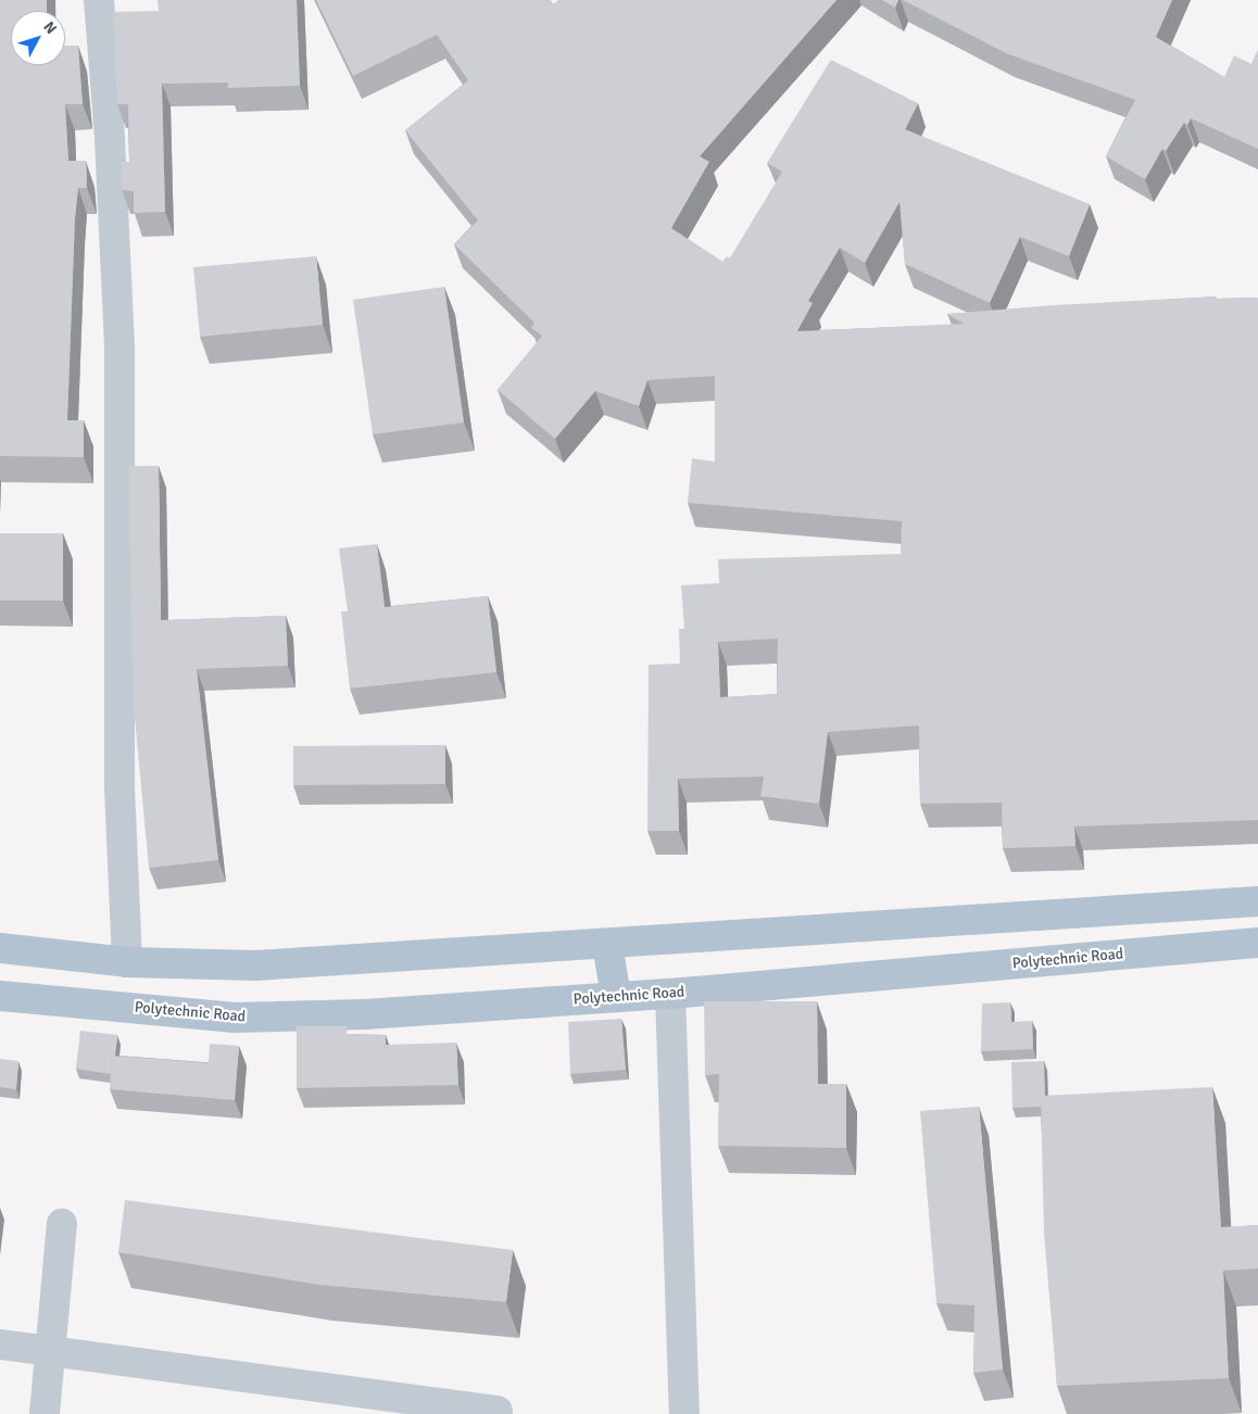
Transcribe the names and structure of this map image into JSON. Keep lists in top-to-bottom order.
{
  "streets": {
    "main road": ["Polytechnic Road"]
  },
  "north": "top right"
}
